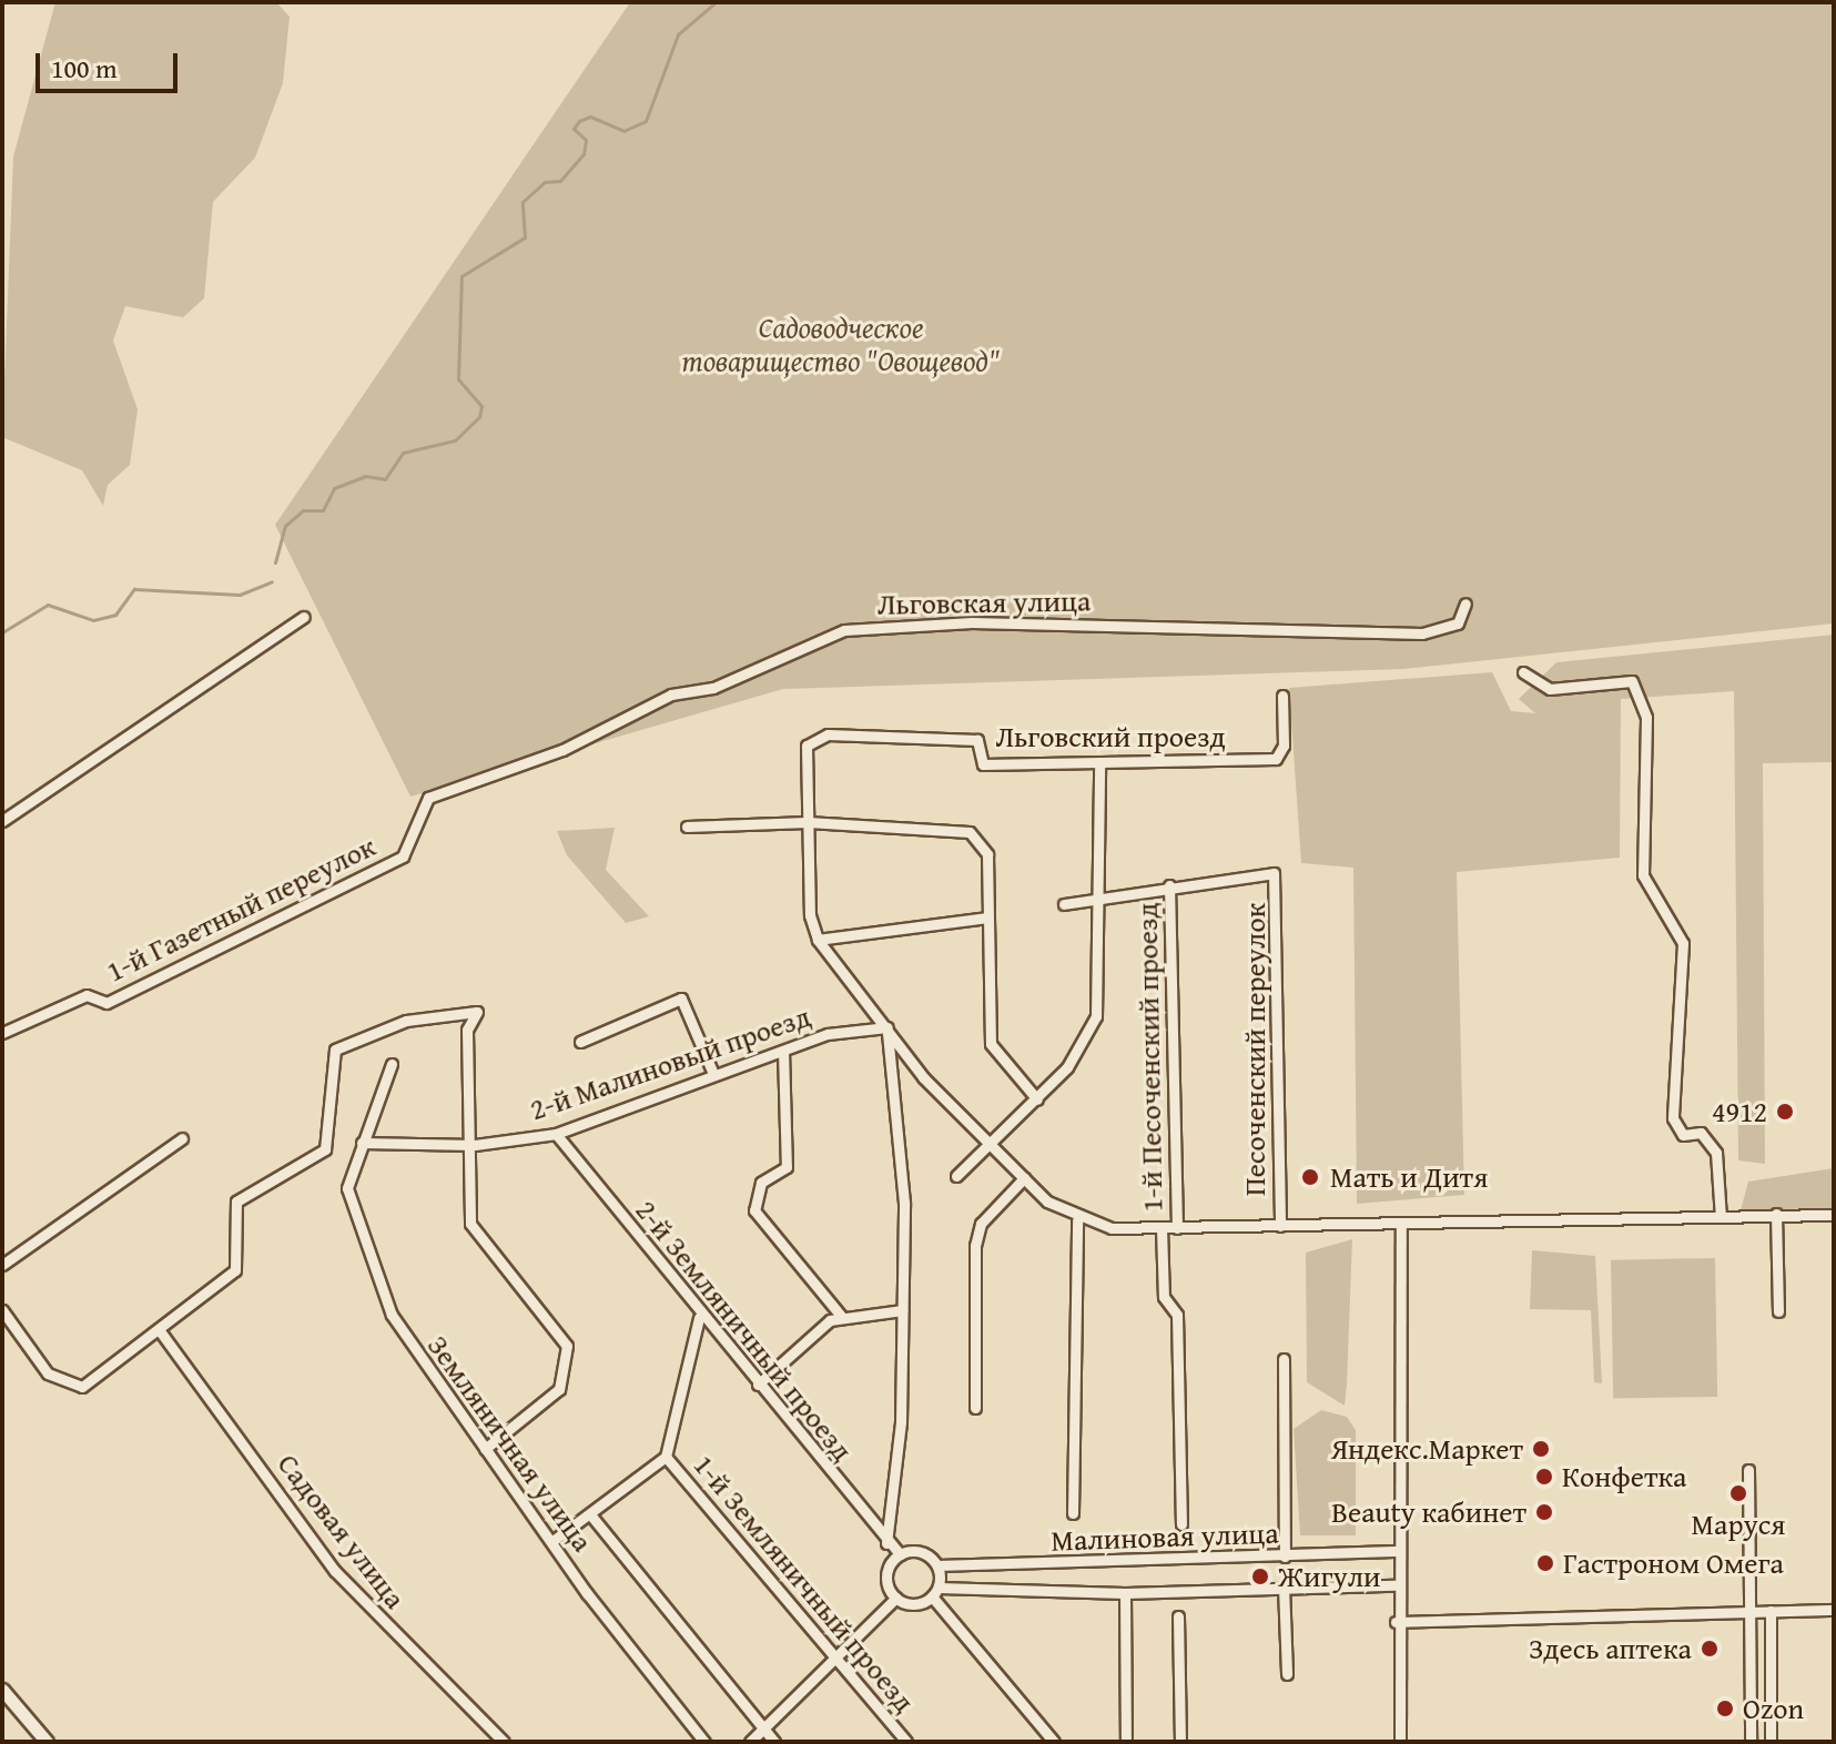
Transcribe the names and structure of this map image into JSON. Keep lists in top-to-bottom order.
{
  "streets": {
    "street": [
      "Льговская улица",
      "Льговский проезд",
      "1-й Газетный переулок",
      "Песоченский переулок",
      "1-й Песоченский проезд",
      "2-й Малиновый проезд",
      "2-й Земляничный проезд",
      "Земляничная улица",
      "Садовая улица",
      "Малиновая улица",
      "1-й Земляничный проезд"
    ]
  },
  "crossings": [
    ["Льговская улица", "1-й Газетный переулок"],
    ["Песоченский переулок", "1-й Песоченский проезд"],
    ["2-й Малиновый проезд", "2-й Земляничный проезд"],
    ["2-й Малиновый проезд", "Земляничная улица"],
    ["2-й Земляничный проезд", "Малиновая улица"]
  ],
  "parks": ["Садоводческое товарищество \"Овощевод\""],
  "places": [
    "4912",
    "Мать и Дитя",
    "Яндекс.Маркет",
    "Конфетка",
    "Маруся",
    "Beauty кабинет",
    "Гастроном Омега",
    "Жигули",
    "Здесь аптека",
    "Ozon"
  ],
  "scale_bar": "100 m"
}
